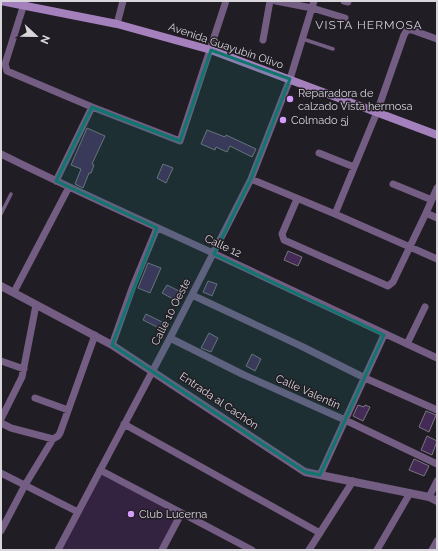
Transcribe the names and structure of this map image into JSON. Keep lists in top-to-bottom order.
{
  "streets": {
    "main road": ["Avenida Guayubín Olivo"],
    "street": [
      "Calle 12",
      "Calle 10 Oeste",
      "Calle Valentín",
      "Entrada al Cachón"
    ]
  },
  "crossings": [
    ["Avenida Guayubín Olivo", "Calle 10 Oeste"],
    ["Calle 12", "Calle 10 Oeste"],
    ["Calle 10 Oeste", "Calle Valentín"],
    ["Calle 10 Oeste", "Entrada al Cachón"]
  ],
  "districts": ["VISTA HERMOSA"],
  "places": ["Reparadora de calzado Vista hermosa", "Colmado 5j", "Club Lucerna"],
  "north": "right"
}
